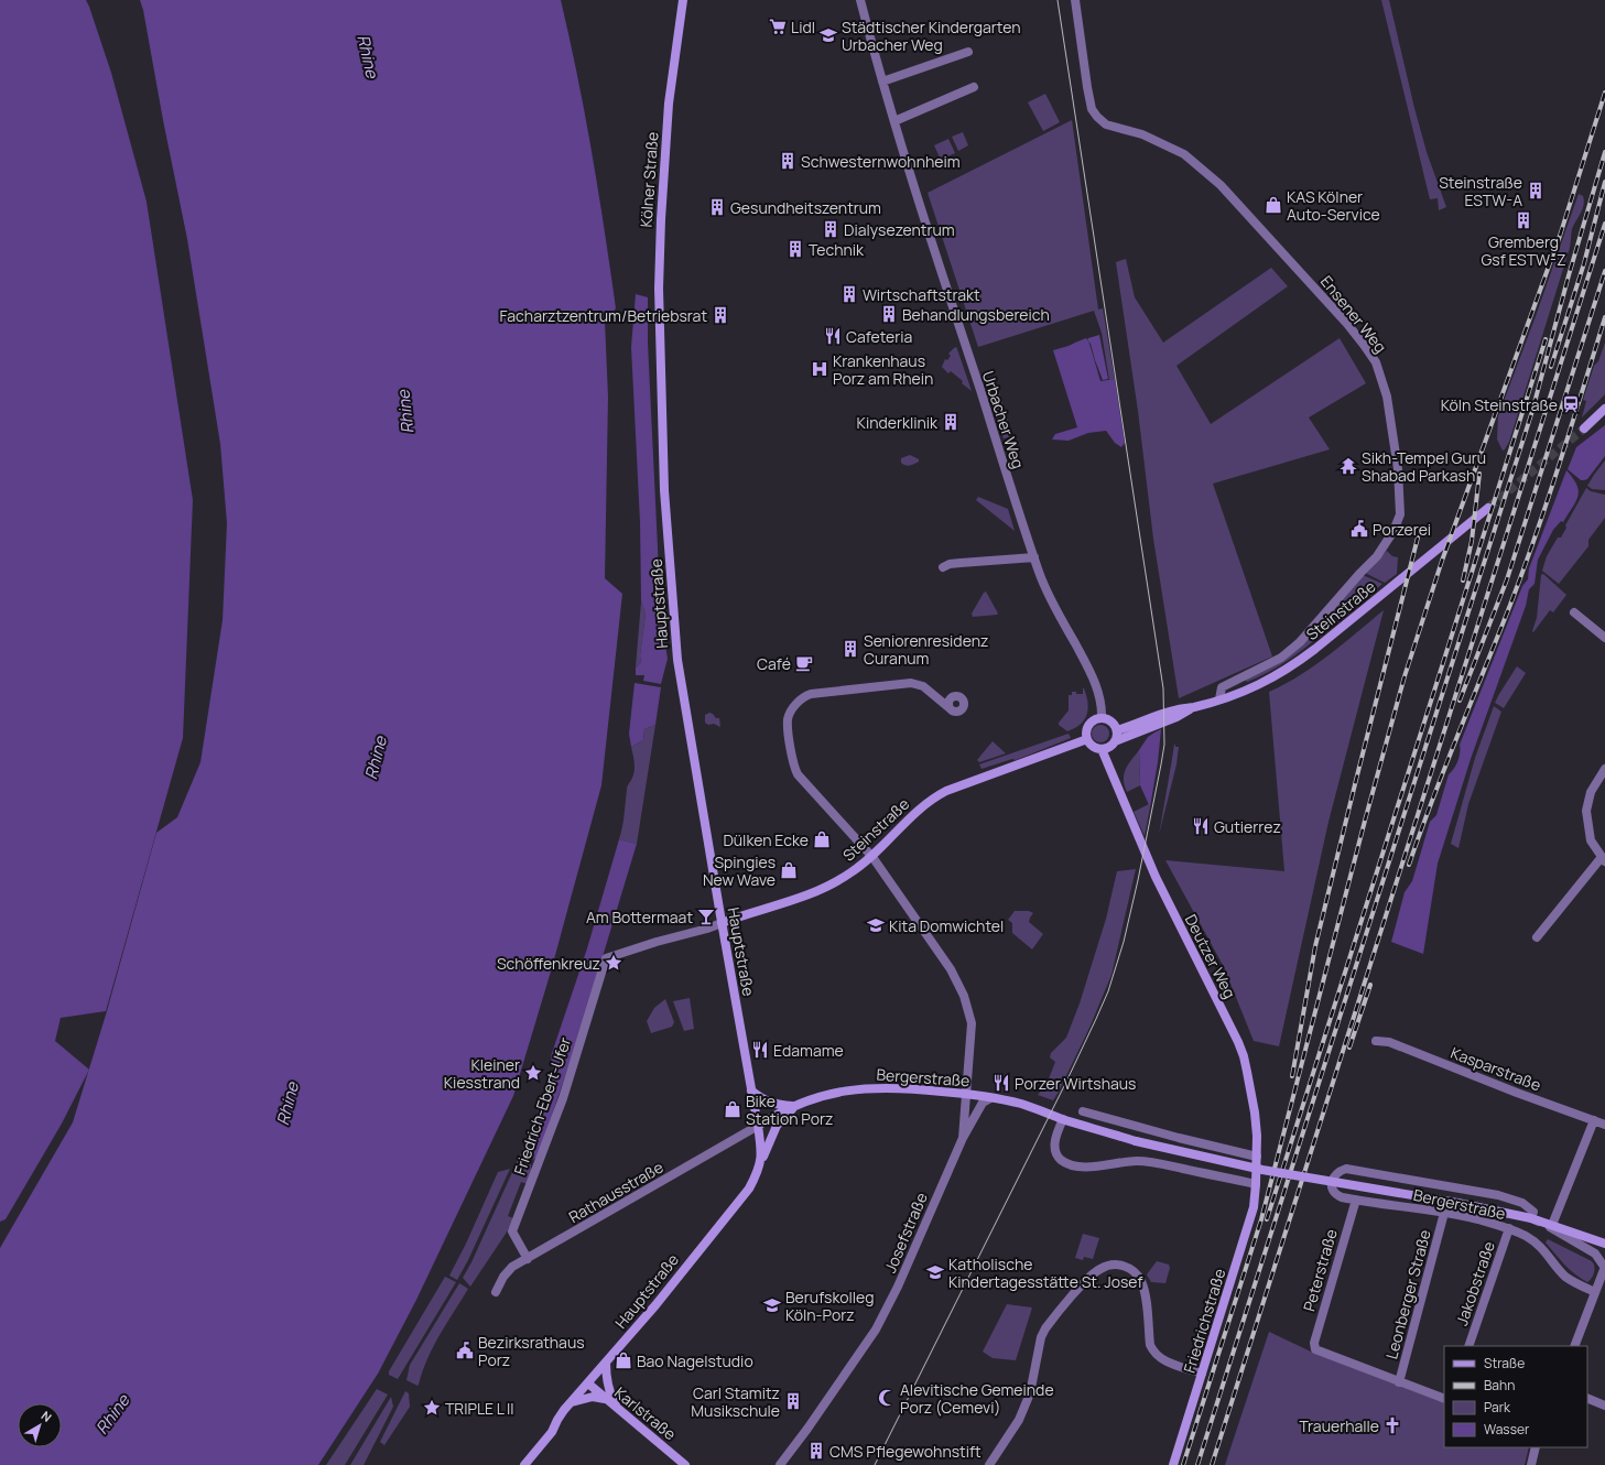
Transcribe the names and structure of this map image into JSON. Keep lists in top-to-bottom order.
{
  "streets": {
    "main road": [
      "Kölner Straße",
      "Hauptstraße",
      "Steinstraße",
      "Deutzer Weg",
      "Bergerstraße",
      "Friedrichstraße",
      "Karlstraße"
    ],
    "street": [
      "Ensener Weg",
      "Urbacher Weg",
      "Kasparstraße",
      "Friedrich-Ebert-Ufer",
      "Rathausstraße",
      "Josefstraße",
      "Peterstraße",
      "Jakobstraße",
      "Leonberger Straße"
    ]
  },
  "crossings": [
    ["Kölner Straße", "Hauptstraße"],
    ["Ensener Weg", "Steinstraße"],
    ["Urbacher Weg", "Steinstraße"],
    ["Urbacher Weg", "Deutzer Weg"],
    ["Hauptstraße", "Steinstraße"],
    ["Hauptstraße", "Bergerstraße"],
    ["Hauptstraße", "Rathausstraße"],
    ["Hauptstraße", "Karlstraße"],
    ["Steinstraße", "Deutzer Weg"],
    ["Steinstraße", "Friedrich-Ebert-Ufer"],
    ["Steinstraße", "Josefstraße"],
    ["Deutzer Weg", "Friedrichstraße"],
    ["Bergerstraße", "Rathausstraße"],
    ["Bergerstraße", "Josefstraße"],
    ["Bergerstraße", "Peterstraße"],
    ["Bergerstraße", "Jakobstraße"],
    ["Bergerstraße", "Leonberger Straße"],
    ["Friedrich-Ebert-Ufer", "Rathausstraße"],
    ["Peterstraße", "Leonberger Straße"]
  ],
  "water": ["Rhine"],
  "places": {
    "supermarket": ["Lidl"],
    "school or university": [
      "Städtischer Kindergarten Urbacher Weg",
      "Kita Domwichtel",
      "Katholische Kindertagesstätte St. Josef",
      "Berufskolleg Köln-Porz"
    ],
    "building": [
      "Schwesternwohnheim",
      "Steinstraße ESTW-A",
      "Gesundheitszentrum",
      "Gremberg Gsf ESTW-Z",
      "Dialysezentrum",
      "Technik",
      "Wirtschaftstrakt",
      "Behandlungsbereich",
      "Facharztzentrum/Betriebsrat",
      "Kinderklinik",
      "Seniorenresidenz Curanum",
      "Carl Stamitz Musikschule",
      "CMS Pflegewohnstift"
    ],
    "shop": [
      "KAS Kölner Auto-Service",
      "Dülken Ecke",
      "Spingies New Wave",
      "Bike Station Porz",
      "Bao Nagelstudio"
    ],
    "restaurant": [
      "Cafeteria",
      "Gutierrez",
      "Edamame",
      "Porzer Wirtshaus"
    ],
    "hospital": ["Krankenhaus Porz am Rhein"],
    "station": ["Köln Steinstraße"],
    "temple": ["Sikh-Tempel Guru Shabad Parkash"],
    "public building": ["Porzerei", "Bezirksrathaus Porz"],
    "cafe": ["Café"],
    "bar": ["Am Bottermaat"],
    "place": ["Schöffenkreuz", "Kleiner Kiesstrand", "TRIPLE L II"],
    "mosque": ["Alevitische Gemeinde Porz (Cemevi)"],
    "church": ["Trauerhalle"]
  },
  "legend": [
    "Straße",
    "Bahn",
    "Park",
    "Wasser"
  ],
  "north": "top right"
}
